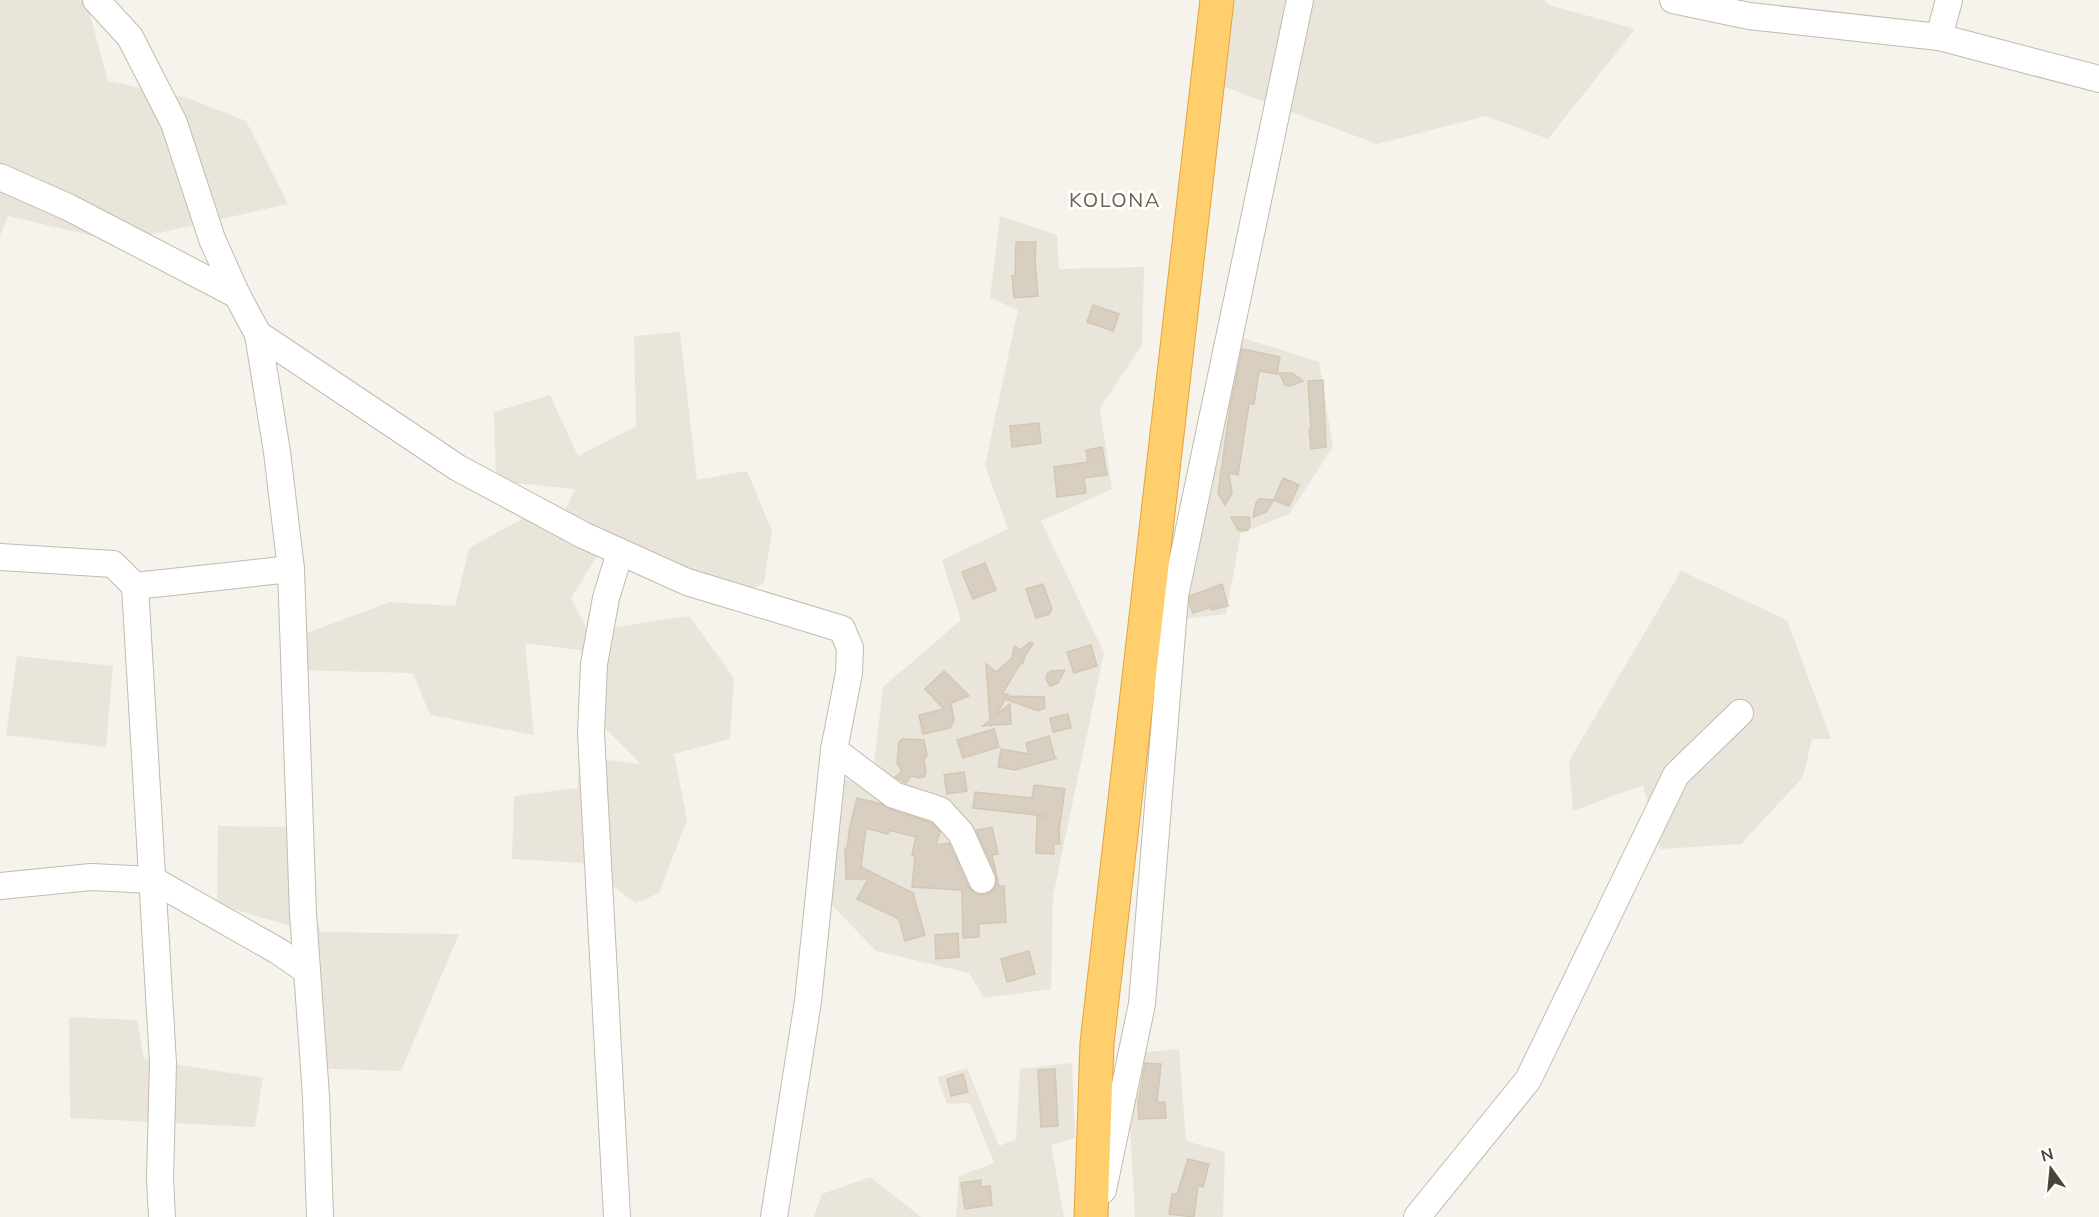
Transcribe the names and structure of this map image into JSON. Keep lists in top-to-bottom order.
{
  "districts": ["KOLONA"],
  "north": "top"
}
